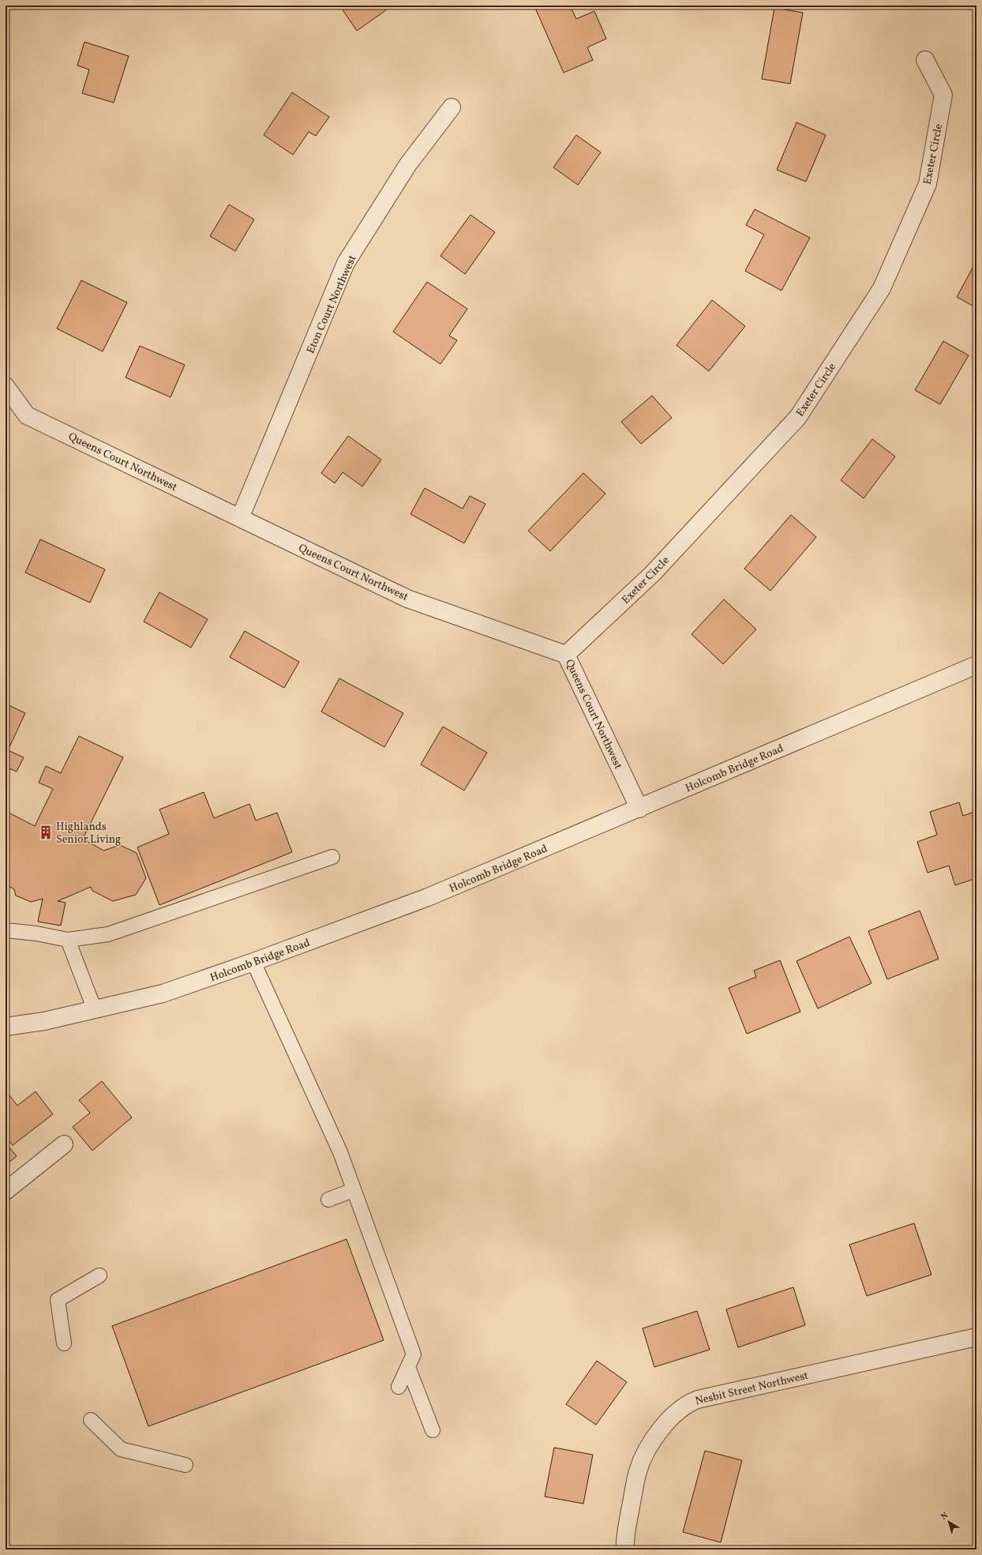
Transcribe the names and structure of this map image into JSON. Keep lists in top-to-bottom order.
{
  "streets": {
    "street": [
      "Exeter Circle",
      "Eton Court Northwest",
      "Queens Court Northwest",
      "Holcomb Bridge Road",
      "Nesbit Street Northwest"
    ]
  },
  "crossings": [
    ["Exeter Circle", "Queens Court Northwest"],
    ["Eton Court Northwest", "Queens Court Northwest"],
    ["Queens Court Northwest", "Holcomb Bridge Road"]
  ],
  "places": {
    "building": ["Highlands Senior Living"]
  },
  "north": "top left"
}
